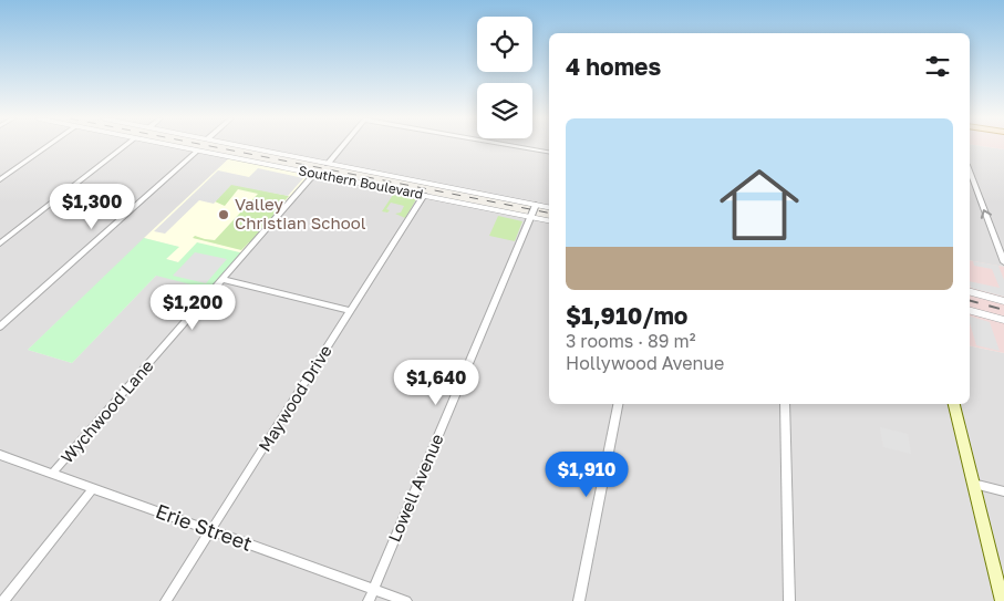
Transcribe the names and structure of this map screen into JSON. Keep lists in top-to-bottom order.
{
  "streets": {
    "street": [
      "Southern Boulevard",
      "Maywood Drive",
      "Wychwood Lane",
      "Lowell Avenue",
      "Erie Street"
    ]
  },
  "crossings": [
    ["Southern Boulevard", "Maywood Drive"],
    ["Southern Boulevard", "Wychwood Lane"],
    ["Southern Boulevard", "Lowell Avenue"],
    ["Maywood Drive", "Erie Street"],
    ["Wychwood Lane", "Erie Street"],
    ["Lowell Avenue", "Erie Street"]
  ],
  "places": ["Valley Christian School"],
  "page": {
    "heading": "4 homes",
    "list": [
      {
        "name": "$1,910/mo",
        "note": "3 rooms · 89 m² · Hollywood Avenue"
      }
    ],
    "price": [
      "$1,300",
      "$1,200",
      "$1,640",
      "$1,910"
    ]
  }
}
